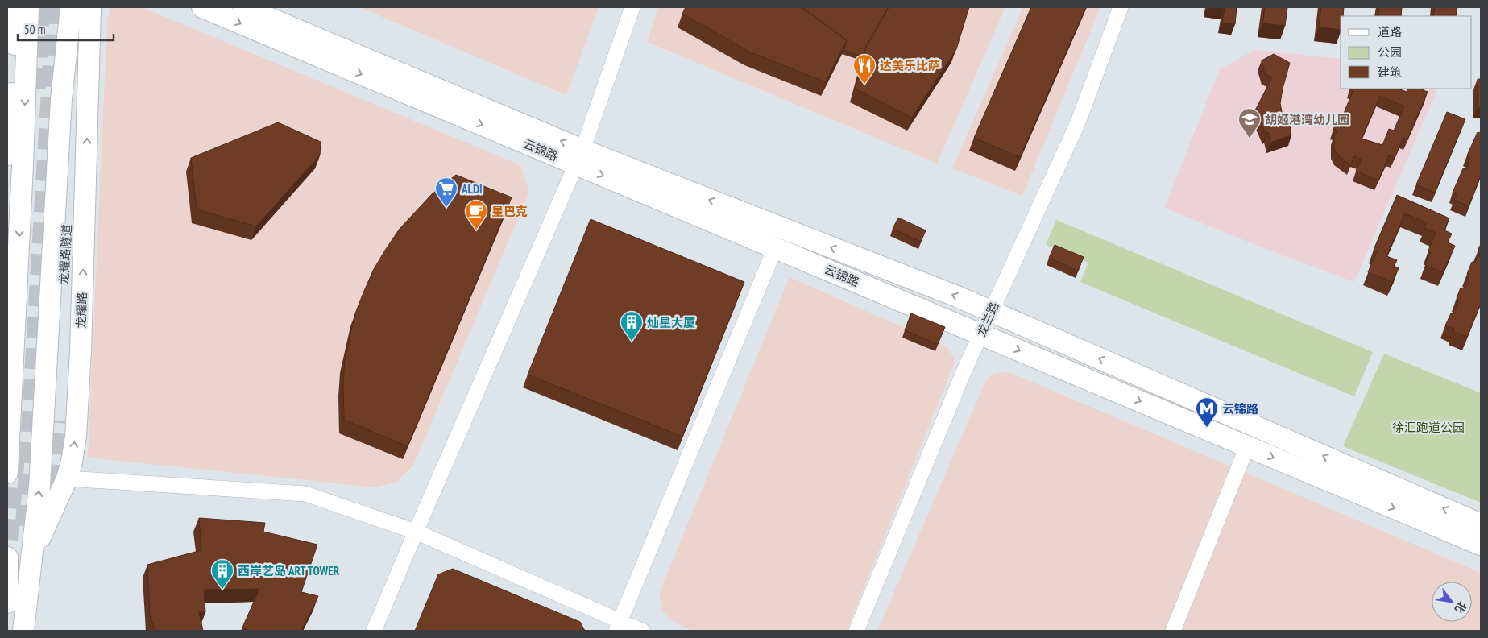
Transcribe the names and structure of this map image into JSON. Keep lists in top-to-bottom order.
{
  "streets": {
    "main road": ["云锦路", "龙耀路隧道", "龙耀路"],
    "street": ["龙兰路"]
  },
  "crossings": [
    ["云锦路", "龙兰路"],
    ["龙耀路隧道", "龙耀路"]
  ],
  "parks": ["徐汇跑道公园"],
  "places": {
    "restaurant": ["达美乐比萨"],
    "school or university": ["胡姬港湾幼儿园"],
    "supermarket": ["ALDI"],
    "cafe": ["星巴克"],
    "building": ["灿星大厦", "西岸艺岛 ART TOWER"],
    "metro station": ["云锦路"]
  },
  "legend": ["道路", "公园", "建筑"],
  "scale_bar": "50 m",
  "north": "bottom right"
}
